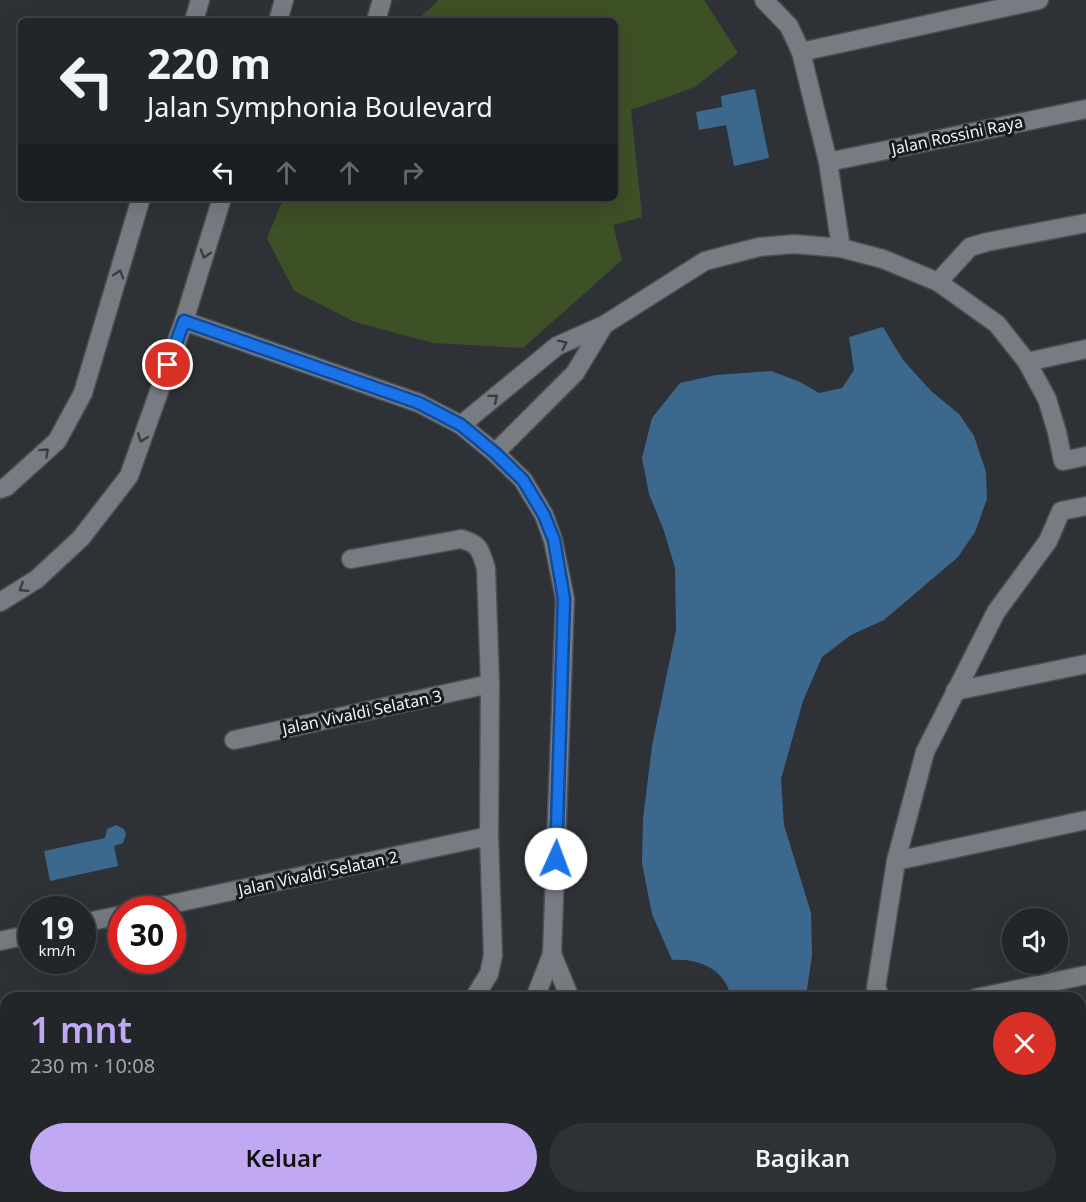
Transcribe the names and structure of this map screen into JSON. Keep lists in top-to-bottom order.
{
  "streets": {
    "street": ["Jalan Rossini Raya", "Jalan Vivaldi Selatan 3", "Jalan Vivaldi Selatan 2"]
  },
  "page": {
    "turn": ["220 m", "Jalan Symphonia Boulevard"],
    "speed": "19 km/h",
    "limit": "30",
    "heading": ["1 mnt", "230 m · 10:08"],
    "buttons": ["Keluar", "Bagikan"]
  }
}
